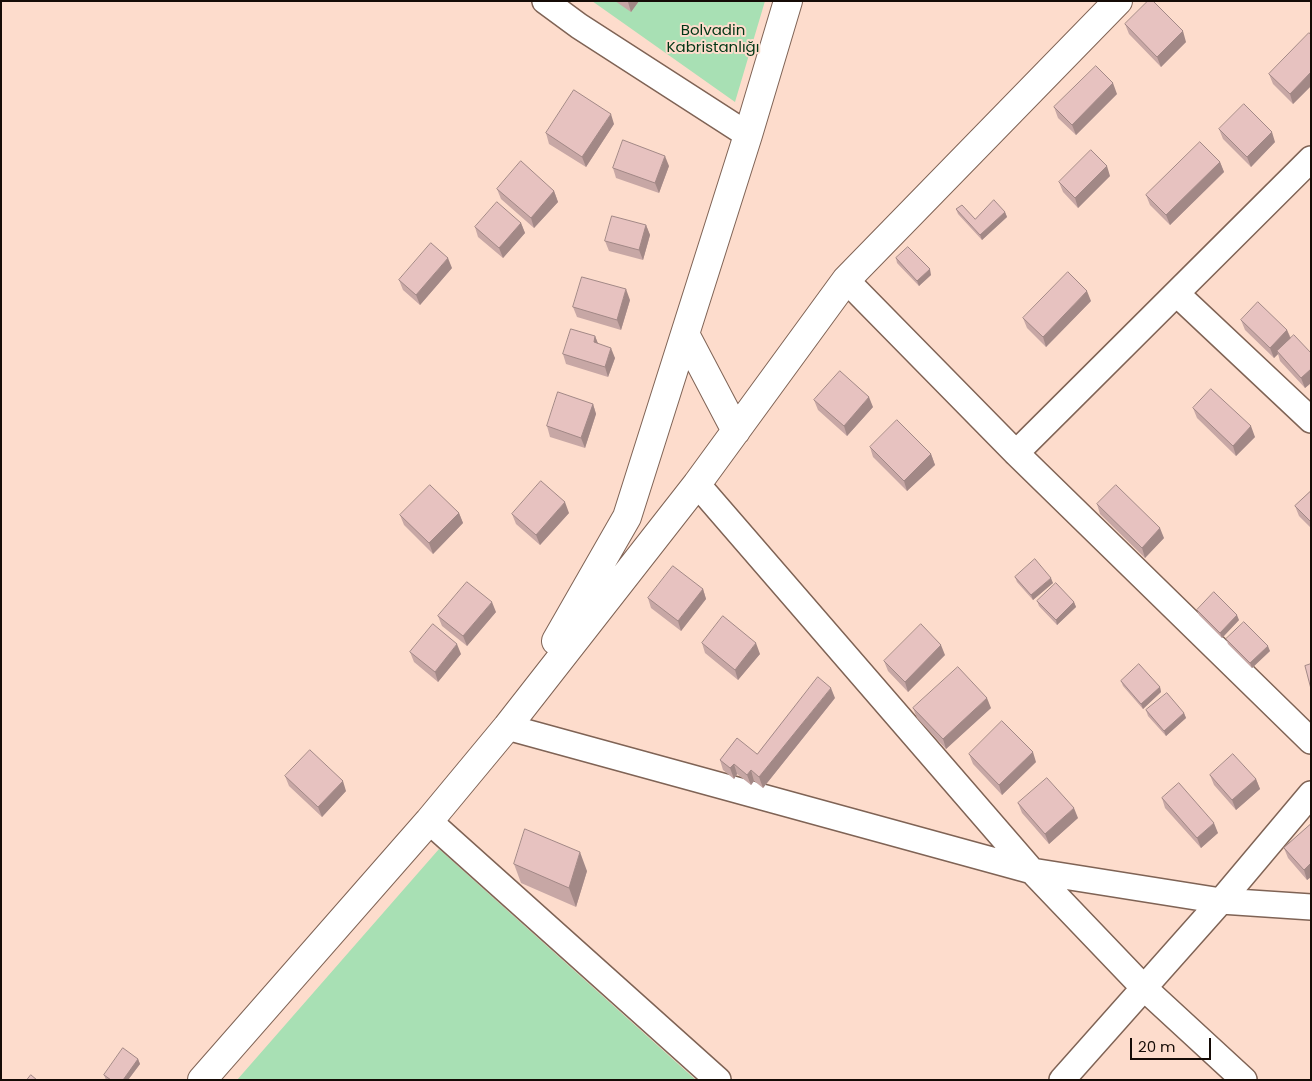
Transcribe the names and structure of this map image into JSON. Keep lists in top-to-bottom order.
{
  "parks": ["Bolvadin Kabristanlığı"],
  "scale_bar": "20 m"
}
